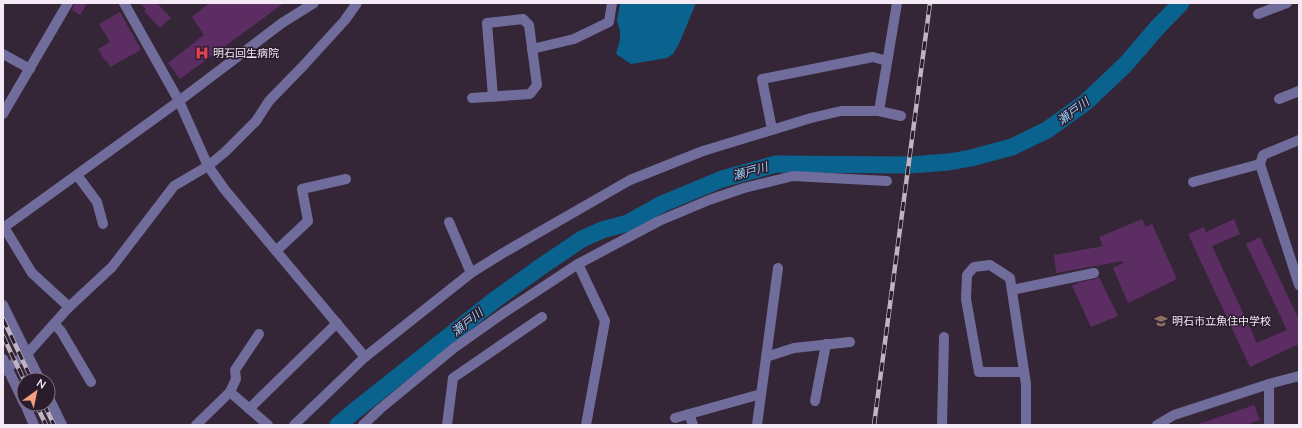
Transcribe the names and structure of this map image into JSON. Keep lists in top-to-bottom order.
{
  "water": ["瀬戸川"],
  "places": {
    "hospital": ["明石回生病院"],
    "school or university": ["明石市立魚住中学校"]
  },
  "north": "top right"
}
